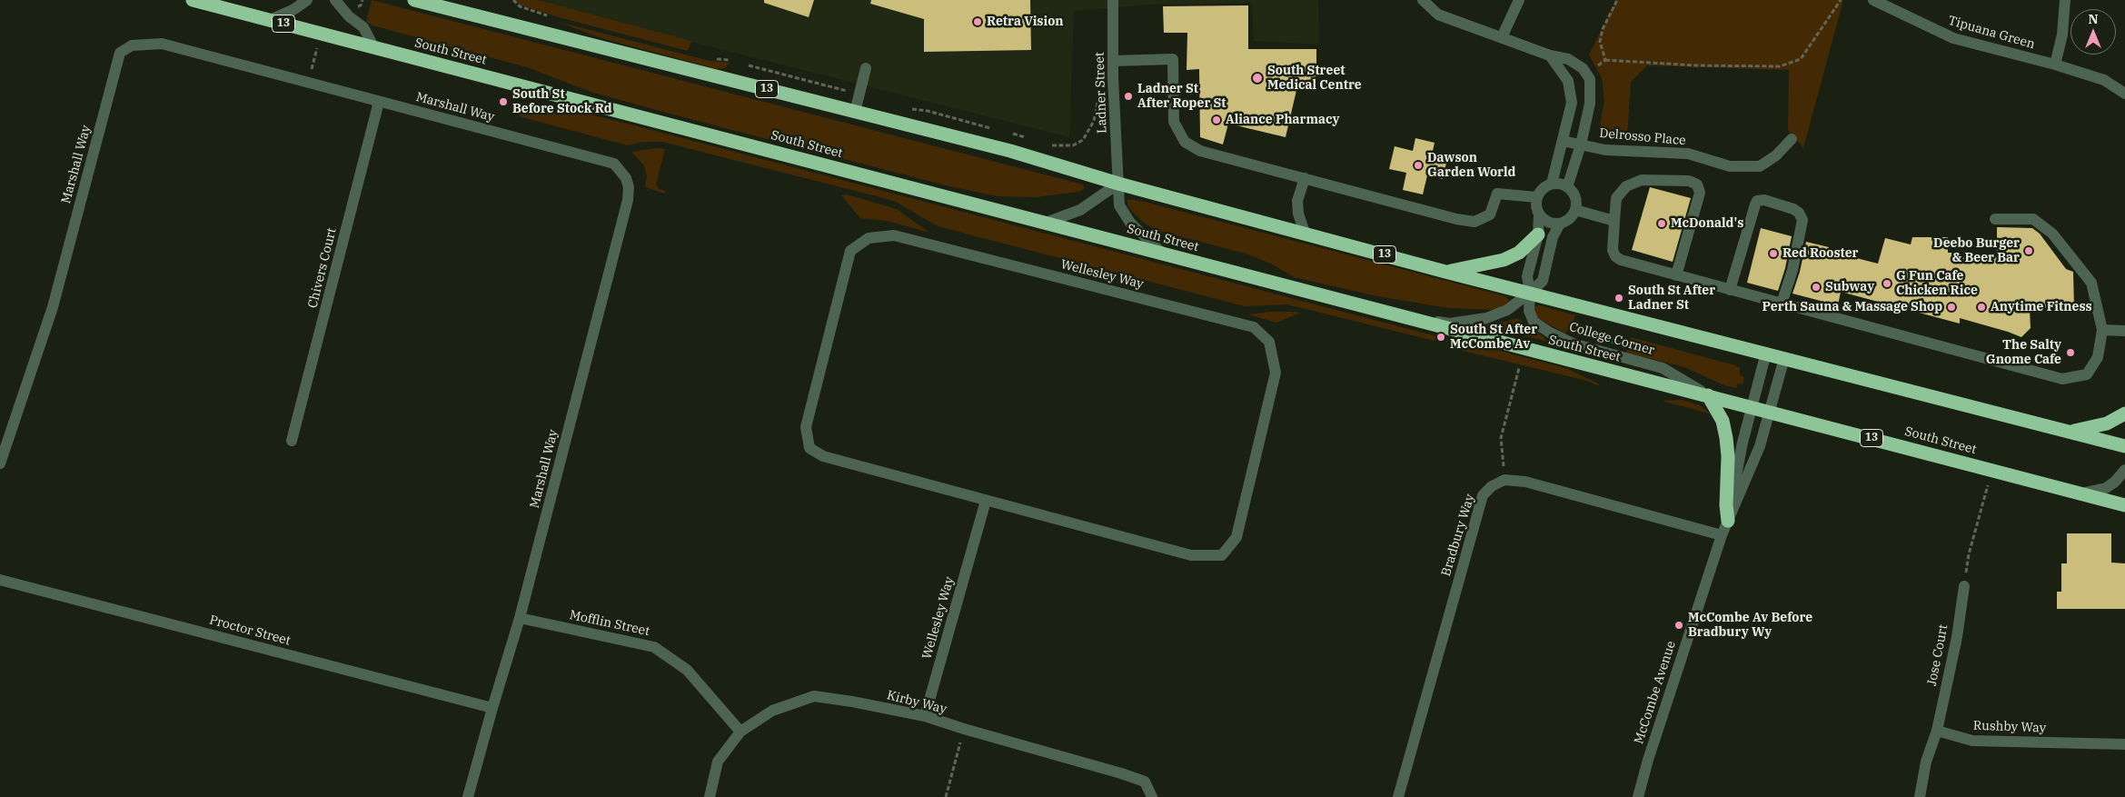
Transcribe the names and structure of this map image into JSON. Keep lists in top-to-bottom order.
{
  "streets": {
    "highway": ["13", "South Street"],
    "street": [
      "Tipuana Green",
      "Ladner Street",
      "Marshall Way",
      "Delrosso Place",
      "Chivers Court",
      "Wellesley Way",
      "College Corner",
      "Bradbury Way",
      "Mofflin Street",
      "Proctor Street",
      "Jose Court",
      "McCombe Avenue",
      "Kirby Way",
      "Rushby Way"
    ]
  },
  "crossings": [
    ["13", "Ladner Street"],
    ["13", "College Corner"],
    ["13", "McCombe Avenue"],
    ["South Street", "Ladner Street"],
    ["South Street", "College Corner"],
    ["South Street", "McCombe Avenue"],
    ["Marshall Way", "Chivers Court"],
    ["Marshall Way", "Mofflin Street"],
    ["Marshall Way", "Proctor Street"],
    ["Wellesley Way", "Kirby Way"],
    ["Mofflin Street", "Kirby Way"],
    ["Jose Court", "Rushby Way"]
  ],
  "places": [
    "Retra Vision",
    "South Street Medical Centre",
    "Ladner St After Roper St",
    "South St Before Stock Rd",
    "Aliance Pharmacy",
    "Dawson Garden World",
    "McDonald's",
    "Deebo Burger & Beer Bar",
    "Red Rooster",
    "G Fun Cafe Chicken Rice",
    "Subway",
    "South St After Ladner St",
    "Perth Sauna & Massage Shop",
    "Anytime Fitness",
    "South St After McCombe Av",
    "The Salty Gnome Cafe",
    "McCombe Av Before Bradbury Wy"
  ],
  "north": "top"
}
